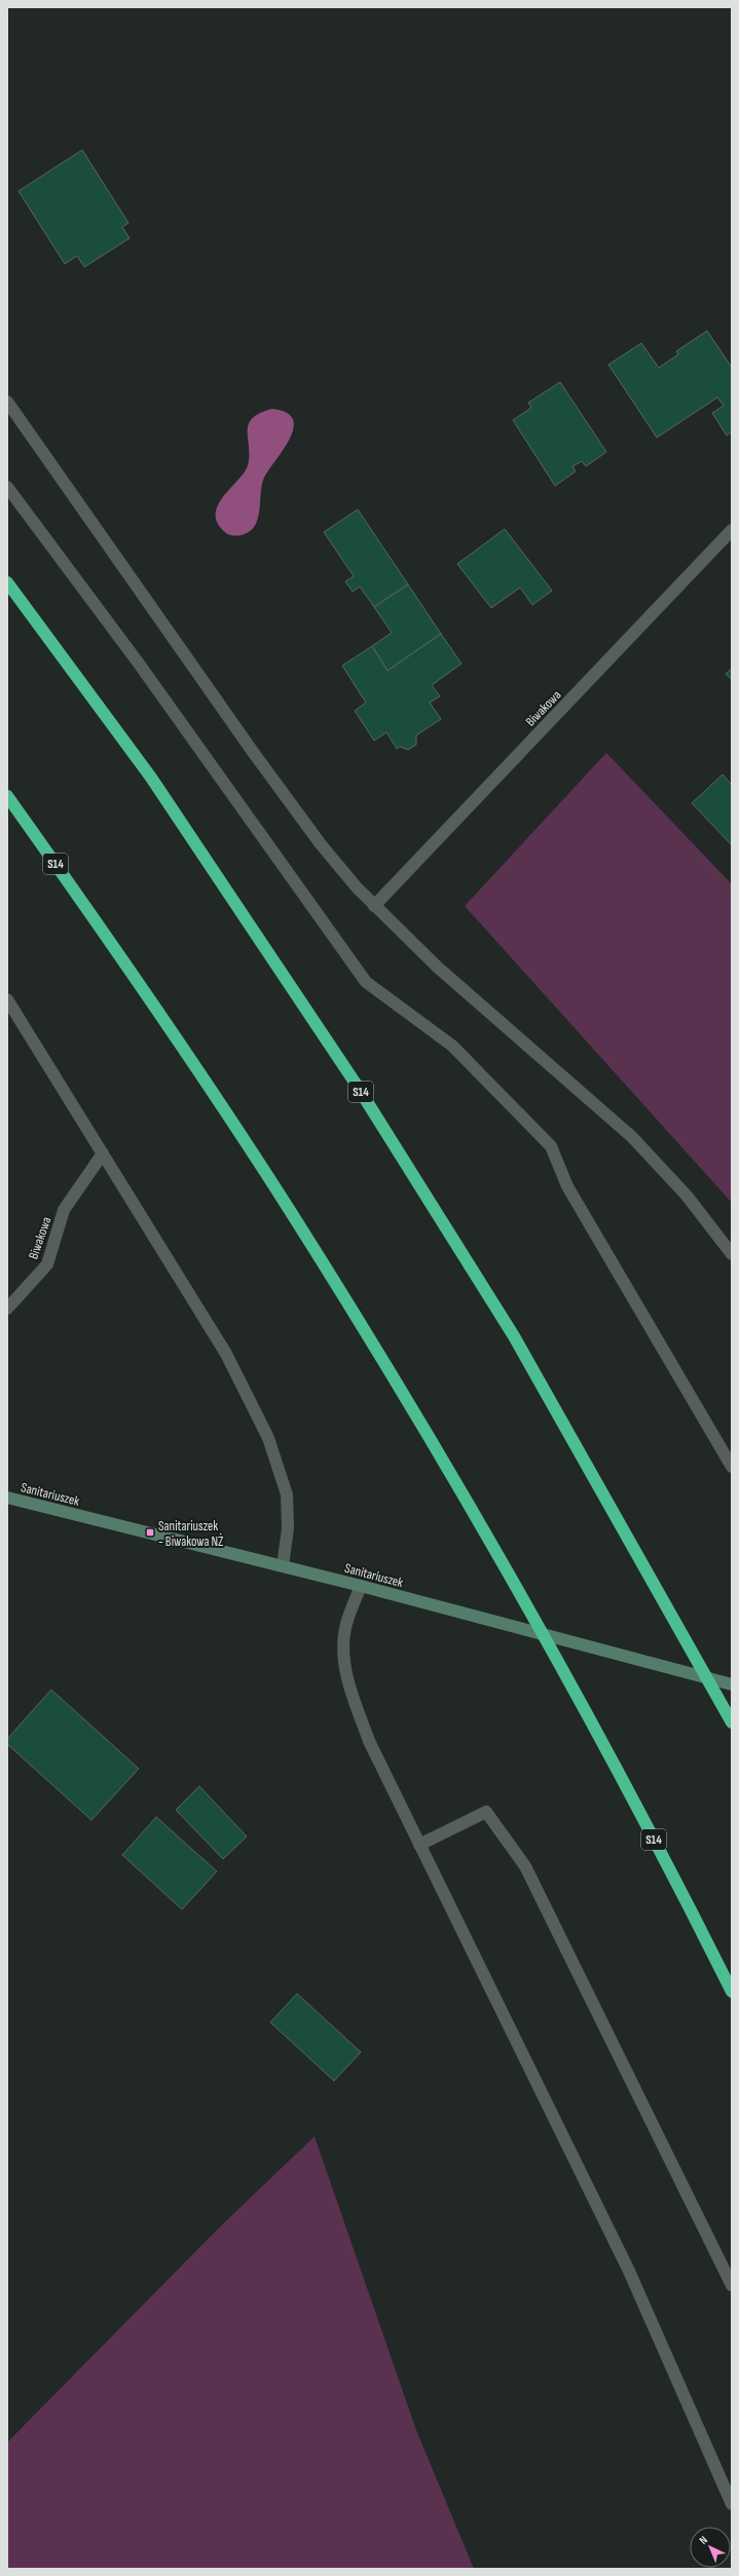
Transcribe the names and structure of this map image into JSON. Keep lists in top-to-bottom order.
{
  "streets": {
    "highway": ["S14"],
    "street": ["Biwakowa", "Sanitariuszek"]
  },
  "places": {
    "transit": ["Sanitariuszek - Biwakowa NŻ"]
  },
  "north": "top left"
}
